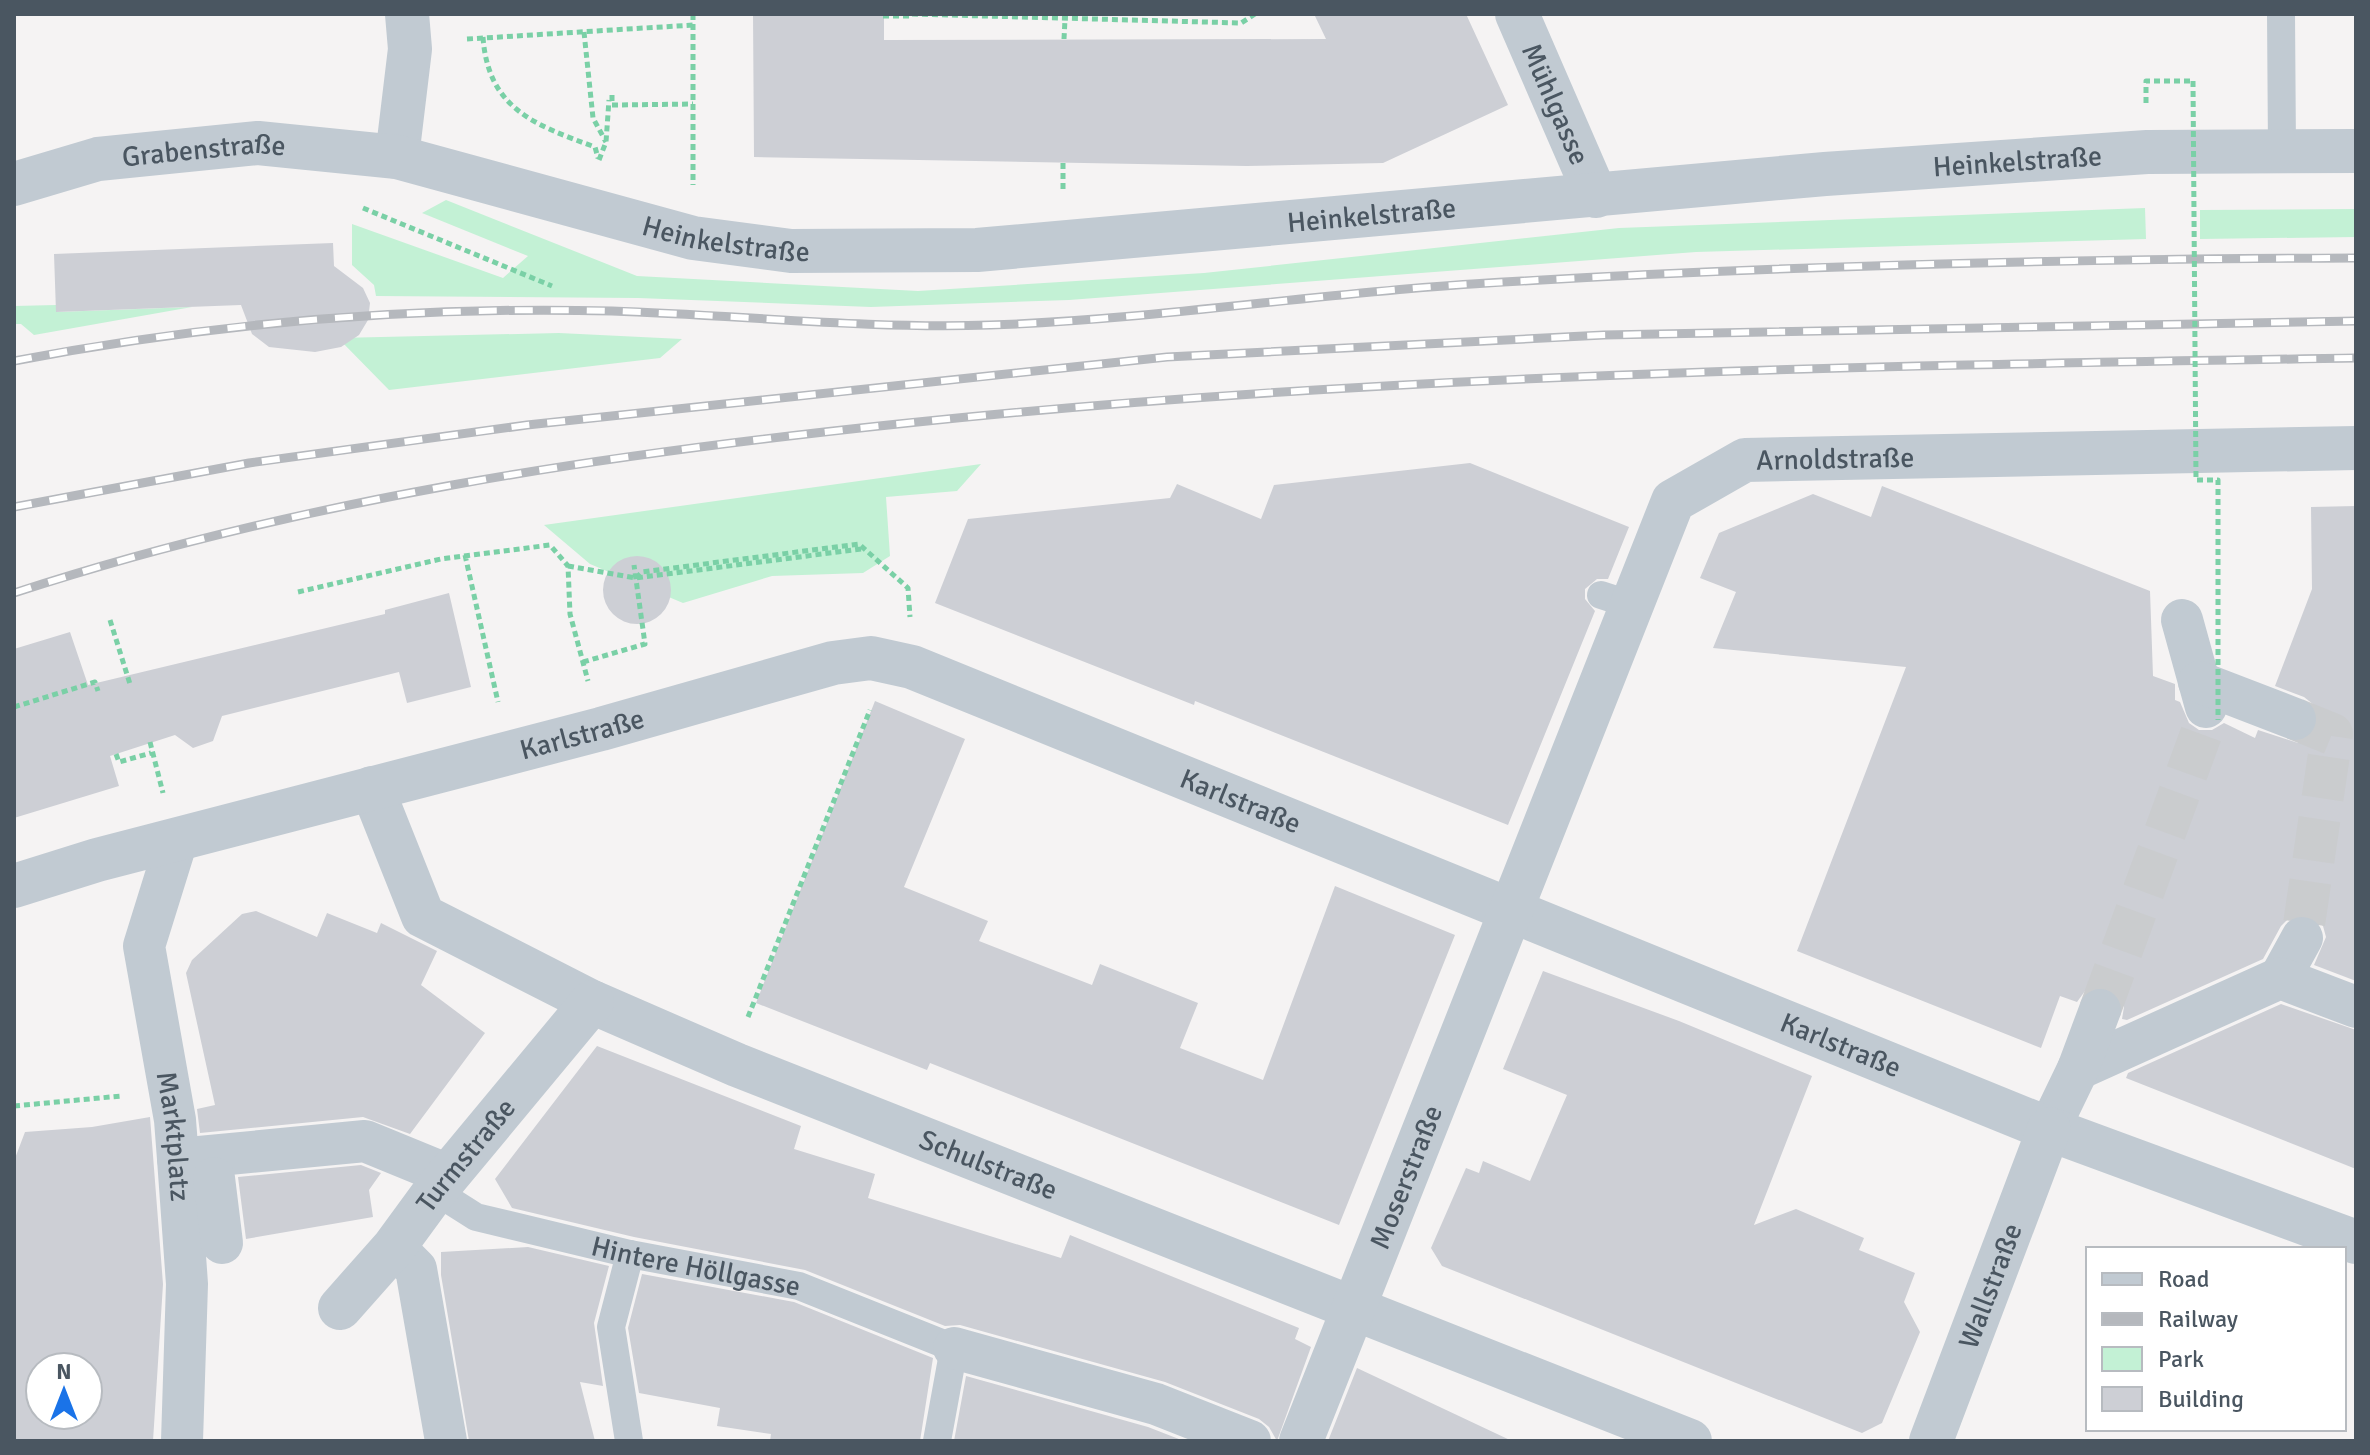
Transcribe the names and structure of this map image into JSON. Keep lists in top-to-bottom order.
{
  "streets": {
    "street": [
      "Mühlgasse",
      "Grabenstraße",
      "Heinkelstraße",
      "Arnoldstraße",
      "Karlstraße",
      "Marktplatz",
      "Turmstraße",
      "Schulstraße",
      "Moserstraße",
      "Hintere Höllgasse",
      "Wallstraße"
    ]
  },
  "crossings": [
    ["Mühlgasse", "Heinkelstraße"],
    ["Grabenstraße", "Heinkelstraße"],
    ["Arnoldstraße", "Karlstraße"],
    ["Arnoldstraße", "Moserstraße"],
    ["Karlstraße", "Marktplatz"],
    ["Karlstraße", "Schulstraße"],
    ["Karlstraße", "Moserstraße"],
    ["Karlstraße", "Wallstraße"],
    ["Turmstraße", "Schulstraße"],
    ["Turmstraße", "Hintere Höllgasse"],
    ["Schulstraße", "Moserstraße"]
  ],
  "legend": [
    "Road",
    "Railway",
    "Park",
    "Building"
  ],
  "north": "top"
}
